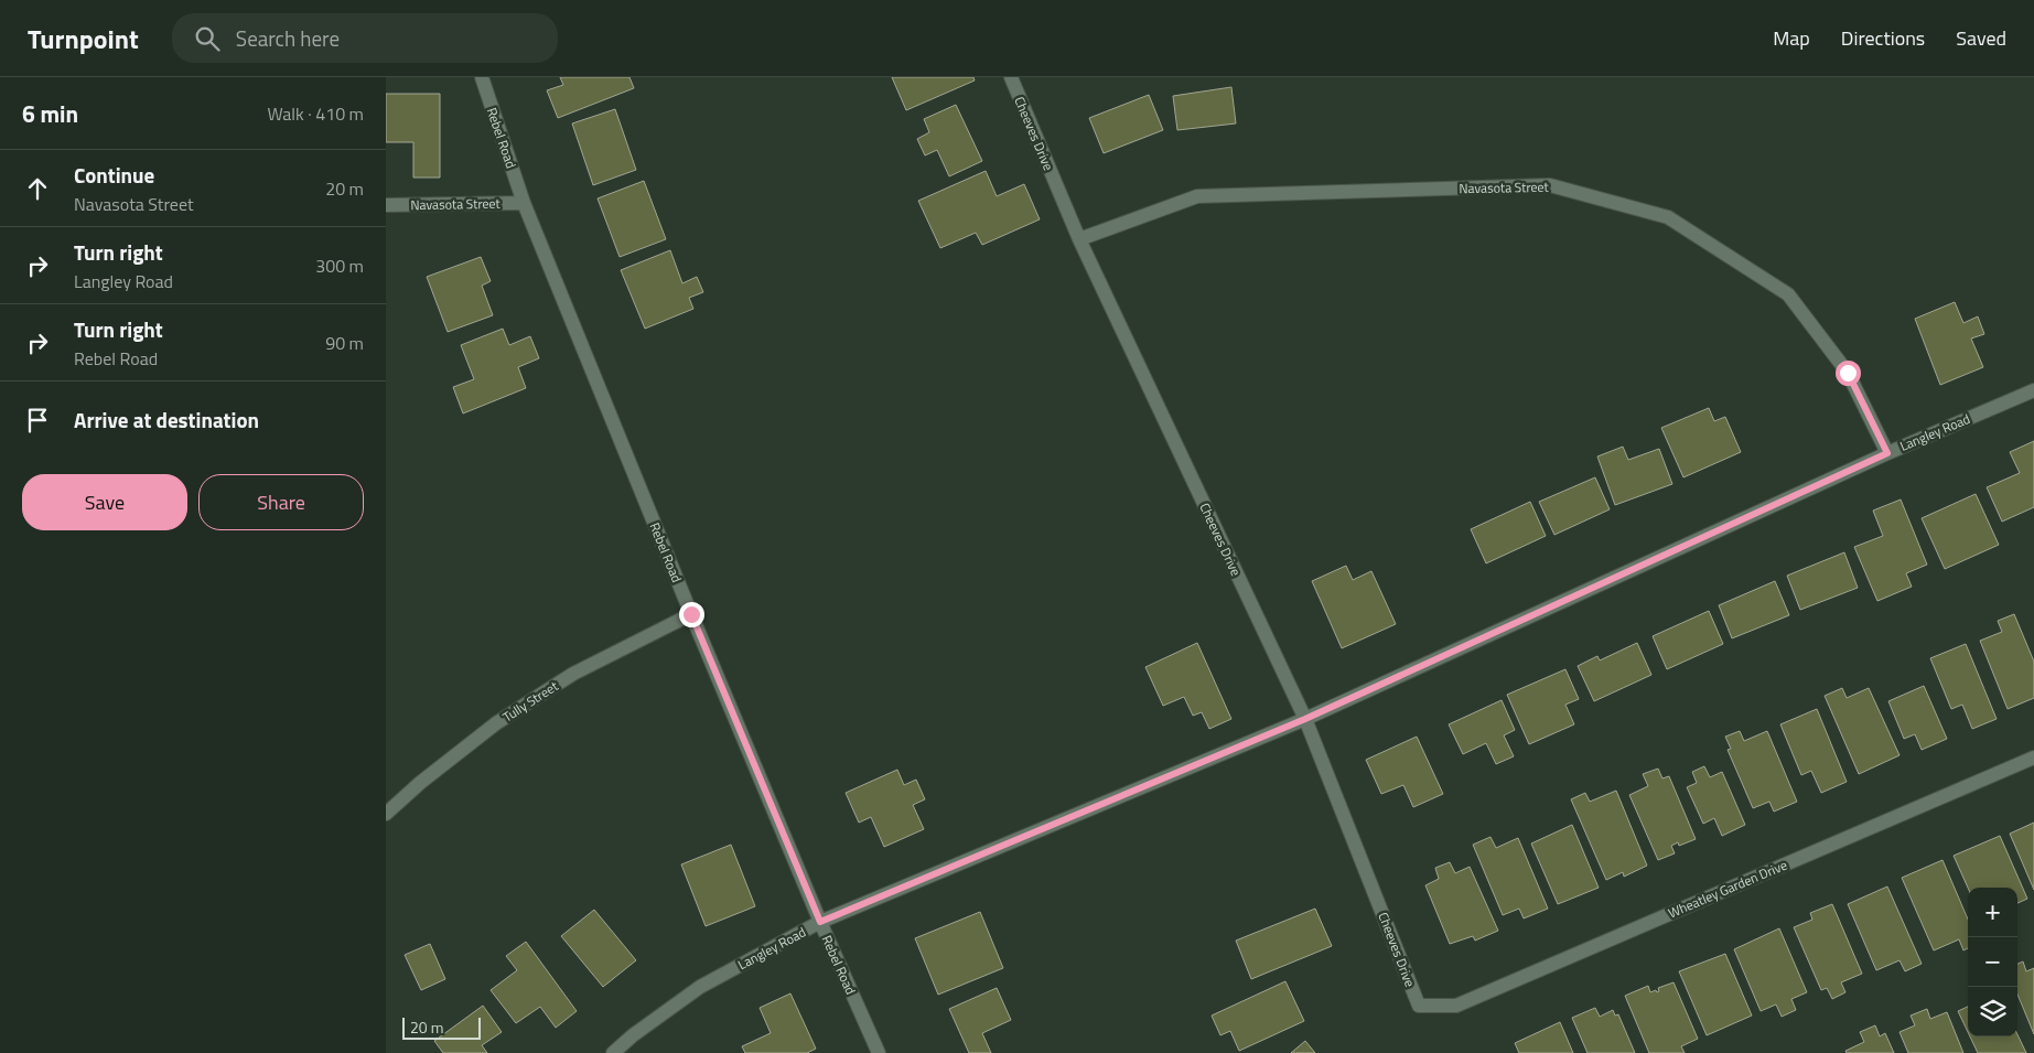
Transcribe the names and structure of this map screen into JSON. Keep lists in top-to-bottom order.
{
  "streets": {
    "street": [
      "Cheeves Drive",
      "Rebel Road",
      "Navasota Street",
      "Langley Road",
      "Tully Street",
      "Wheatley Garden Drive"
    ]
  },
  "crossings": [
    ["Cheeves Drive", "Navasota Street"],
    ["Cheeves Drive", "Langley Road"],
    ["Cheeves Drive", "Wheatley Garden Drive"],
    ["Rebel Road", "Navasota Street"],
    ["Rebel Road", "Langley Road"],
    ["Rebel Road", "Tully Street"],
    ["Navasota Street", "Langley Road"]
  ],
  "scale_bar": "20 m",
  "page": {
    "header": "Turnpoint",
    "search": "Search here",
    "nav": ["Map", "Directions", "Saved"],
    "heading": ["6 min", "Walk · 410 m"],
    "list": [
      ["Continue", "Navasota Street", "20 m"],
      ["Turn right", "Langley Road", "300 m"],
      ["Turn right", "Rebel Road", "90 m"],
      "Arrive at destination"
    ],
    "buttons": ["Save", "Share"],
    "map_buttons": ["+", "−"],
    "scale": "20 m"
  }
}
